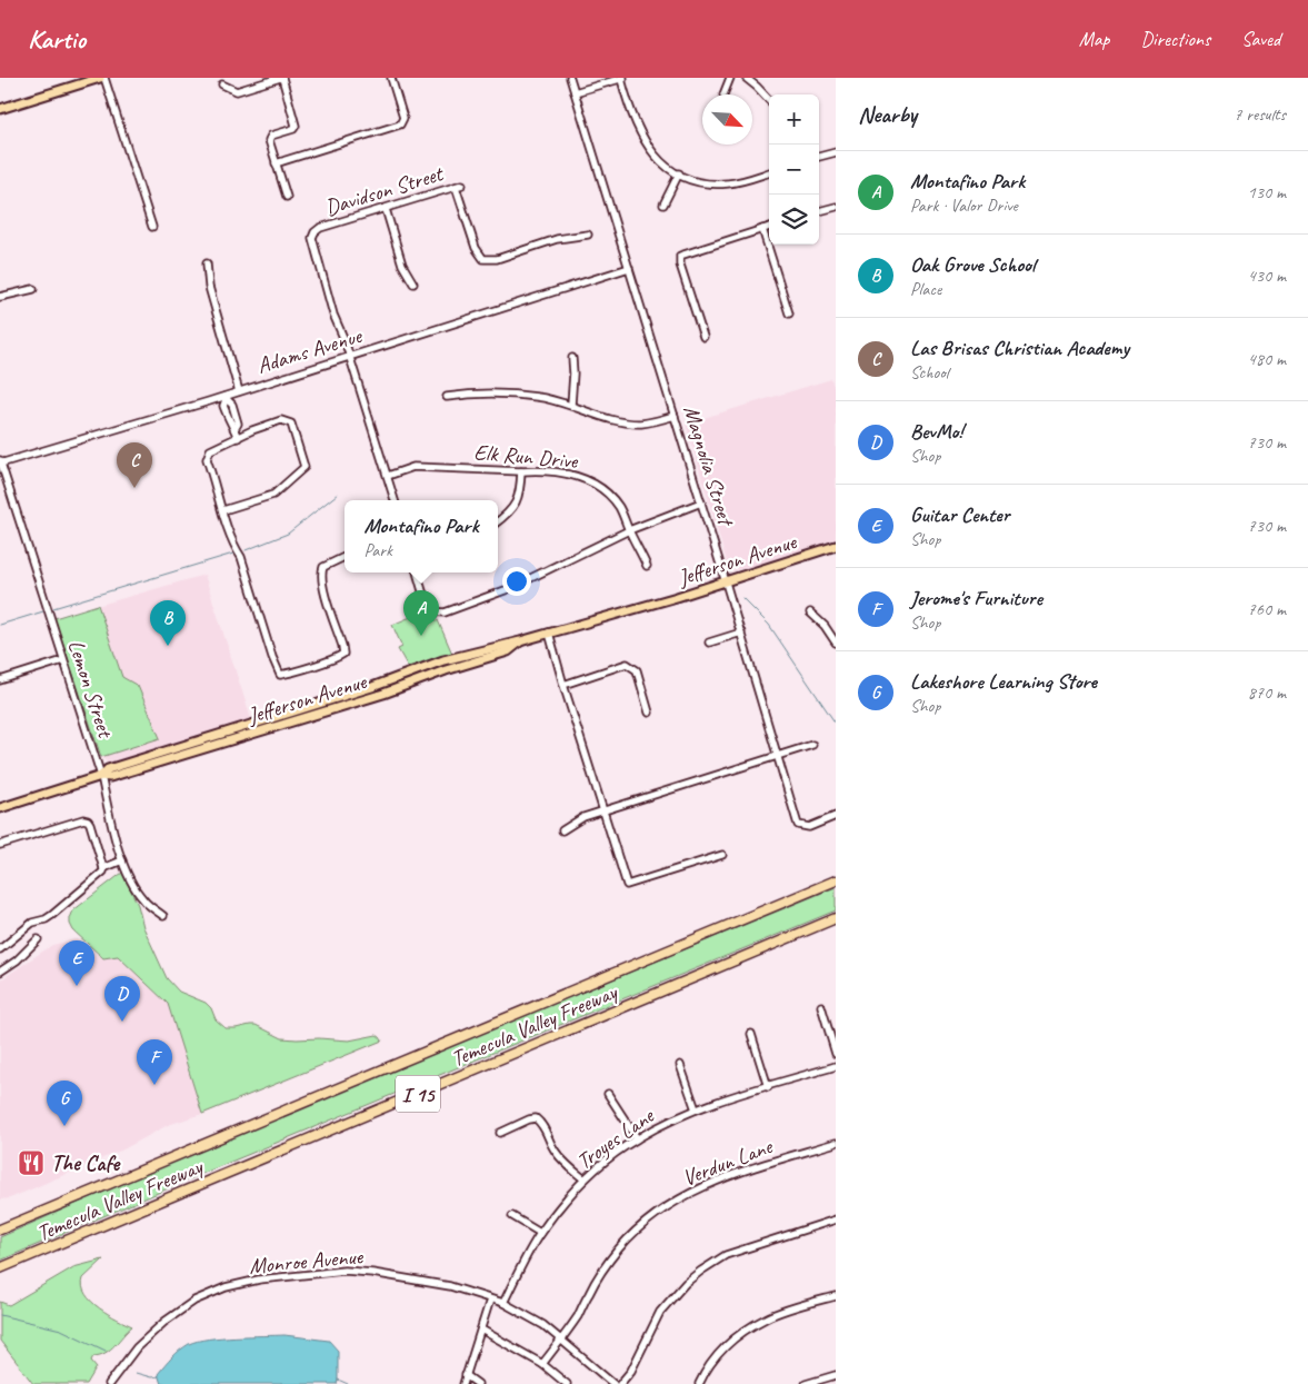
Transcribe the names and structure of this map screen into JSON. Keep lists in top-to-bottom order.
{
  "streets": {
    "highway": ["Temecula Valley Freeway", "I 15"],
    "main road": ["Jefferson Avenue"],
    "street": [
      "Davidson Street",
      "Adams Avenue",
      "Elk Run Drive",
      "Magnolia Street",
      "Lemon Street",
      "Troyes Lane",
      "Verdun Lane",
      "Monroe Avenue"
    ]
  },
  "crossings": [
    ["Davidson Street", "Adams Avenue"],
    ["Adams Avenue", "Magnolia Street"],
    ["Adams Avenue", "Lemon Street"],
    ["Magnolia Street", "Jefferson Avenue"],
    ["Jefferson Avenue", "Lemon Street"],
    ["Troyes Lane", "Monroe Avenue"],
    ["Verdun Lane", "Monroe Avenue"]
  ],
  "places": {
    "restaurant": ["The Cafe"]
  },
  "north": "bottom right",
  "page": {
    "header": "Kartio",
    "nav": ["Map", "Directions", "Saved"],
    "heading": ["Nearby", "7 results"],
    "map_buttons": ["+", "−"],
    "list": [
      {
        "mark": "A",
        "name": "Montafino Park",
        "note": "Park · Valor Drive",
        "value": "130 m"
      },
      {
        "mark": "B",
        "name": "Oak Grove School",
        "note": "Place",
        "value": "430 m"
      },
      {
        "mark": "C",
        "name": "Las Brisas Christian Academy",
        "note": "School",
        "value": "480 m"
      },
      {
        "mark": "D",
        "name": "BevMo!",
        "note": "Shop",
        "value": "730 m"
      },
      {
        "mark": "E",
        "name": "Guitar Center",
        "note": "Shop",
        "value": "730 m"
      },
      {
        "mark": "F",
        "name": "Jerome's Furniture",
        "note": "Shop",
        "value": "760 m"
      },
      {
        "mark": "G",
        "name": "Lakeshore Learning Store",
        "note": "Shop",
        "value": "870 m"
      }
    ],
    "pins": [
      "C",
      "A",
      "B",
      "E",
      "D",
      "F",
      "G"
    ],
    "popup": ["Montafino Park", "Park"]
  }
}
